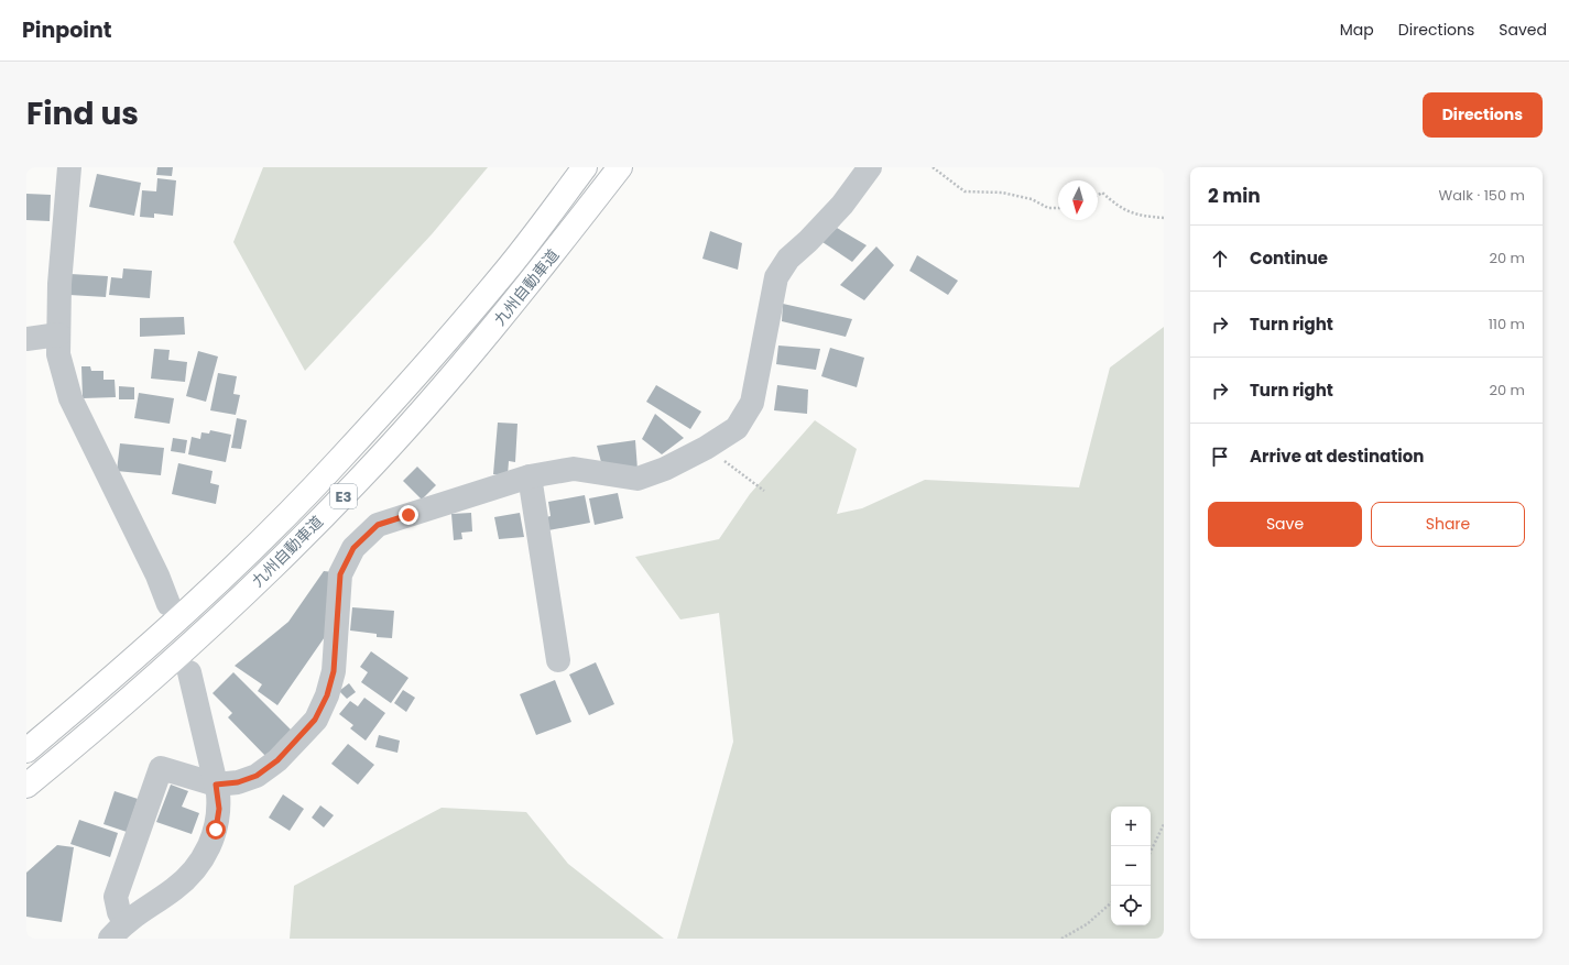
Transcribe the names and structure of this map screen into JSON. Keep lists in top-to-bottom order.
{
  "streets": {
    "highway": ["九州自動車道", "E3"]
  },
  "north": "bottom",
  "page": {
    "header": "Pinpoint",
    "nav": ["Map", "Directions", "Saved"],
    "title": "Find us",
    "buttons": [
      "Directions",
      ["Save", "Share"]
    ],
    "heading": ["2 min", "Walk · 150 m"],
    "list": [
      ["Continue", "20 m"],
      ["Turn right", "110 m"],
      ["Turn right", "20 m"],
      "Arrive at destination"
    ],
    "map_buttons": ["+", "−"]
  }
}
